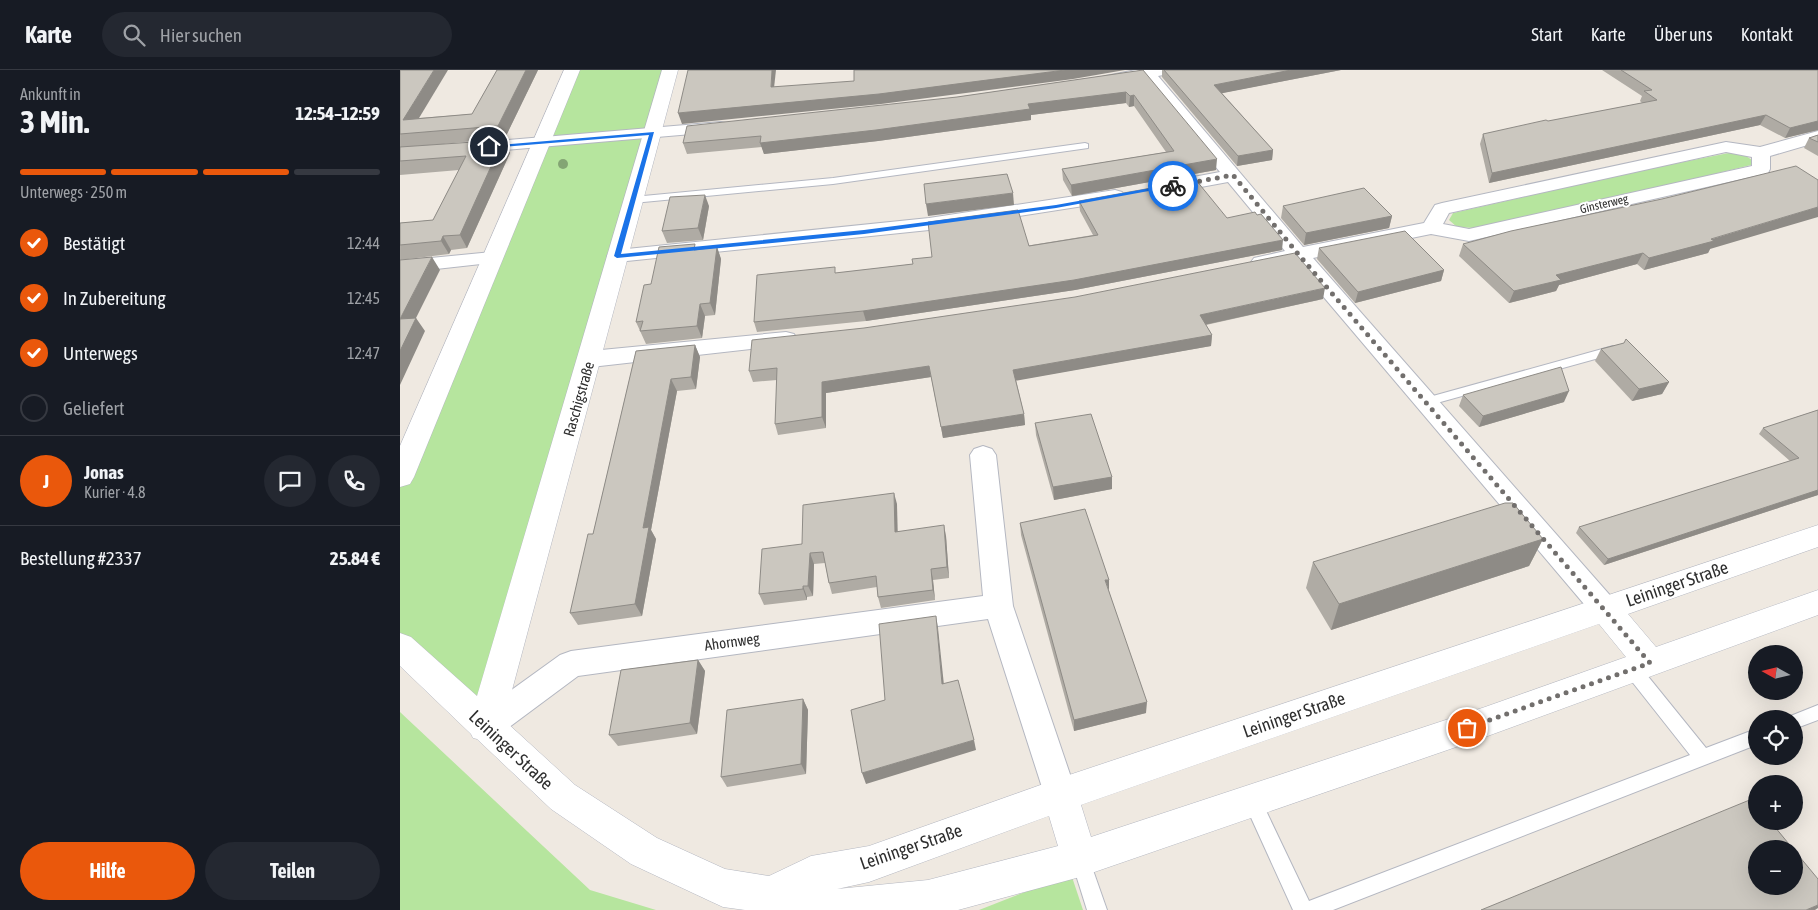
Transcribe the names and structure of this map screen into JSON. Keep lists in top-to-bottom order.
{
  "streets": {
    "street": [
      "Ginsterweg",
      "Raschigstraße",
      "Leininger Straße",
      "Ahornweg"
    ]
  },
  "crossings": [
    ["Raschigstraße", "Leininger Straße"],
    ["Raschigstraße", "Ahornweg"],
    ["Leininger Straße", "Ahornweg"]
  ],
  "north": "left",
  "page": {
    "header": "Karte",
    "search": "Hier suchen",
    "nav": [
      "Start",
      "Karte",
      "Über uns",
      "Kontakt"
    ],
    "heading": ["3 Min.", "Ankunft in", "12:54–12:59"],
    "panel": [
      "Jonas",
      "Kurier · 4.8",
      "Bestellung #2337",
      "25.84 €"
    ],
    "bar": "Unterwegs · 250 m",
    "list": [
      ["Bestätigt", "12:44"],
      ["In Zubereitung", "12:45"],
      ["Unterwegs", "12:47"],
      "Geliefert"
    ],
    "round": "J",
    "map_buttons": ["+", "−"],
    "buttons": ["Hilfe", "Teilen"]
  }
}
